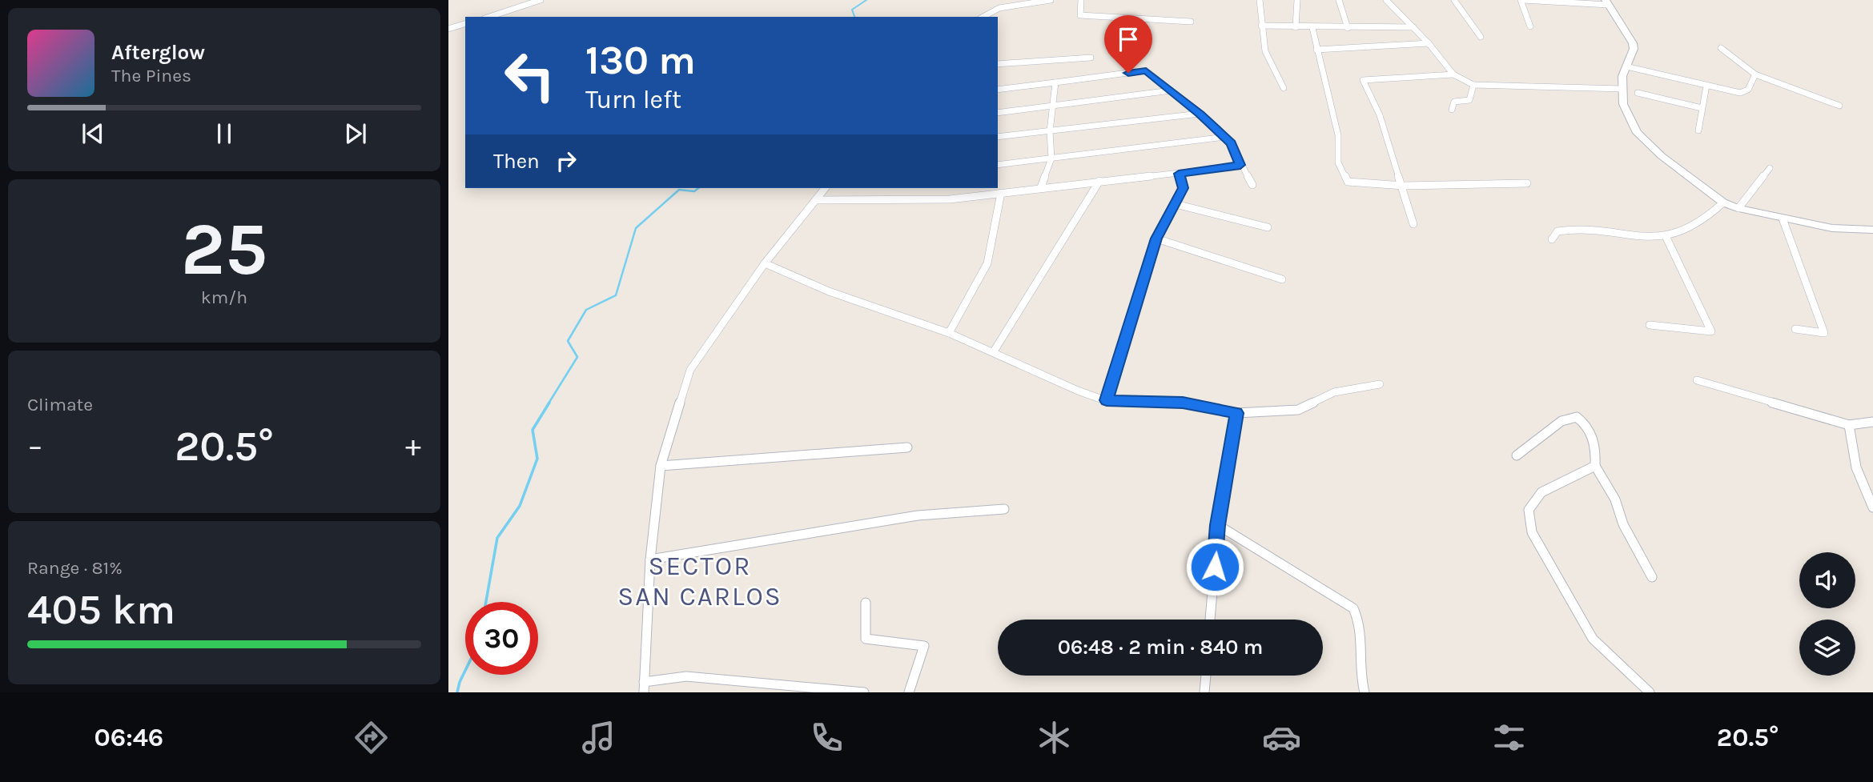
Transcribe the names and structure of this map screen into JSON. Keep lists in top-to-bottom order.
{
  "districts": ["SECTOR SAN CARLOS"],
  "page": {
    "turn": ["130 m", "Turn left"],
    "song": ["Afterglow", "The Pines"],
    "then": "Then",
    "tile": [
      ["25", "km/h"],
      "Climate",
      ["Range · 81%", "405 km"]
    ],
    "heat": ["−", "20.5°", "+"],
    "limit": "30",
    "trip": "06:48 · 2 min · 840 m",
    "tabs": ["06:46", "20.5°"]
  }
}
